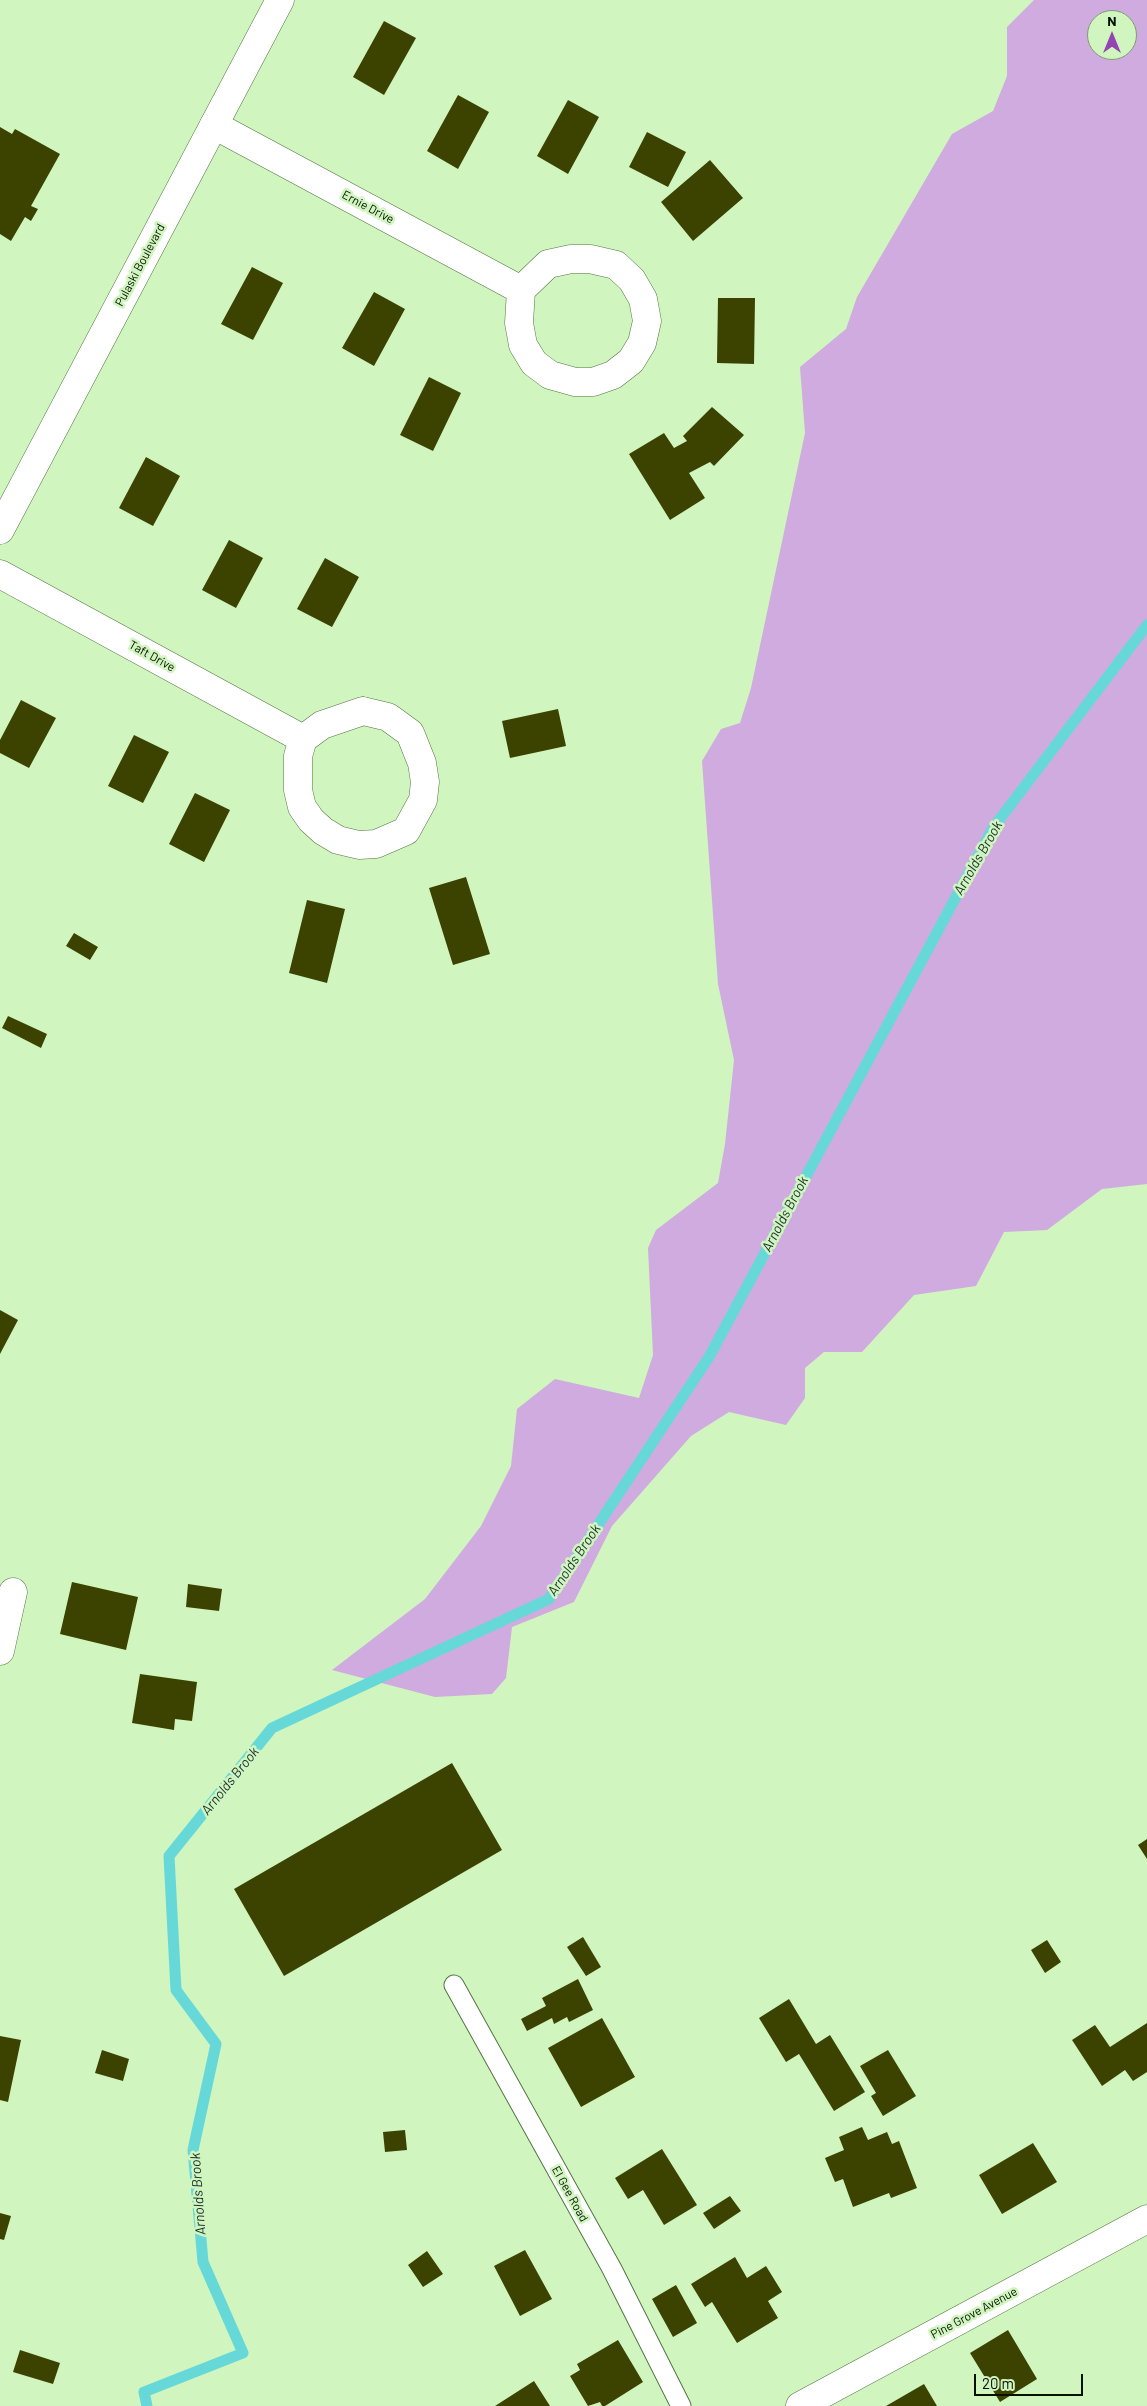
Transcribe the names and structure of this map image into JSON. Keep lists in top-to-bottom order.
{
  "streets": {
    "street": [
      "Ernie Drive",
      "Pulaski Boulevard",
      "Taft Drive",
      "Pine Grove Avenue"
    ],
    "lane": ["El Gee Road"]
  },
  "crossings": [
    ["Ernie Drive", "Pulaski Boulevard"]
  ],
  "water": ["Arnolds Brook"],
  "scale_bar": "20 m",
  "north": "top"
}
